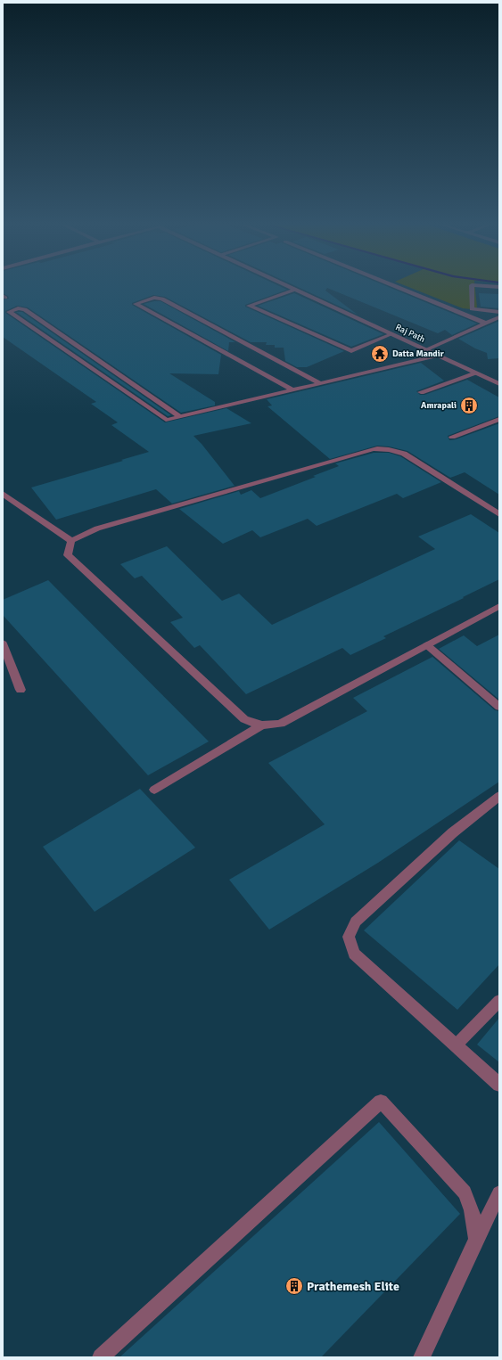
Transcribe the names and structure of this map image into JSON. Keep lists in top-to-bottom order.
{
  "streets": {
    "street": ["Raj Path"]
  },
  "places": {
    "temple": ["Datta Mandir"],
    "building": ["Amrapali", "Prathemesh Elite"]
  }
}
